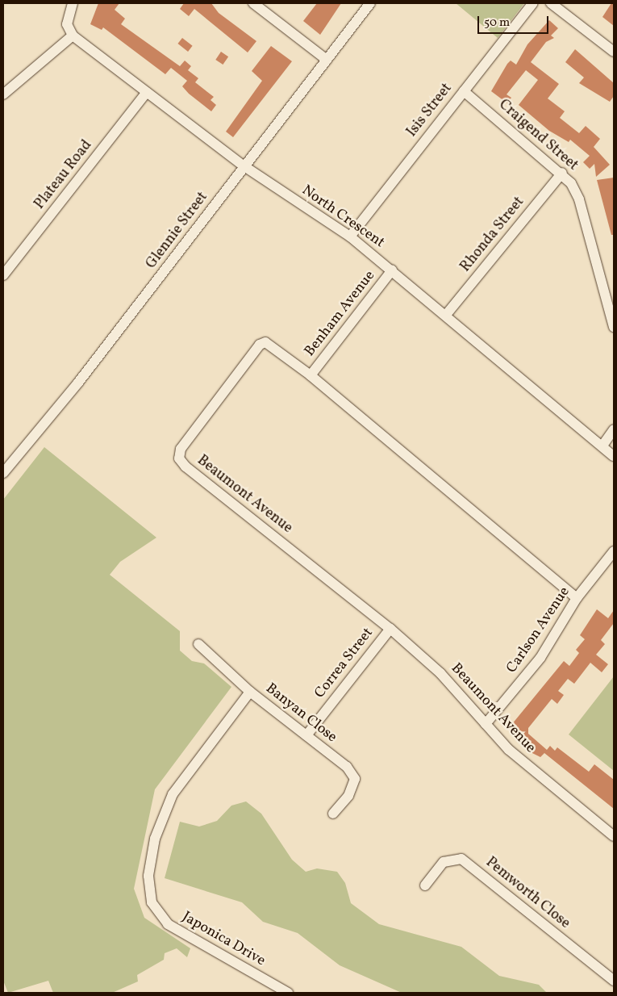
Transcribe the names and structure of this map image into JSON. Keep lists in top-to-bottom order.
{
  "streets": {
    "street": [
      "Isis Street",
      "Craigend Street",
      "Plateau Road",
      "North Crescent",
      "Glennie Street",
      "Rhonda Street",
      "Benham Avenue",
      "Beaumont Avenue",
      "Carlson Avenue",
      "Correa Street",
      "Banyan Close",
      "Pemworth Close",
      "Japonica Drive"
    ]
  },
  "crossings": [
    ["Isis Street", "Craigend Street"],
    ["Isis Street", "North Crescent"],
    ["Craigend Street", "Rhonda Street"],
    ["Plateau Road", "North Crescent"],
    ["North Crescent", "Glennie Street"],
    ["North Crescent", "Rhonda Street"],
    ["North Crescent", "Benham Avenue"],
    ["Benham Avenue", "Beaumont Avenue"],
    ["Beaumont Avenue", "Carlson Avenue"],
    ["Beaumont Avenue", "Correa Street"],
    ["Correa Street", "Banyan Close"],
    ["Banyan Close", "Japonica Drive"]
  ],
  "scale_bar": "50 m"
}
